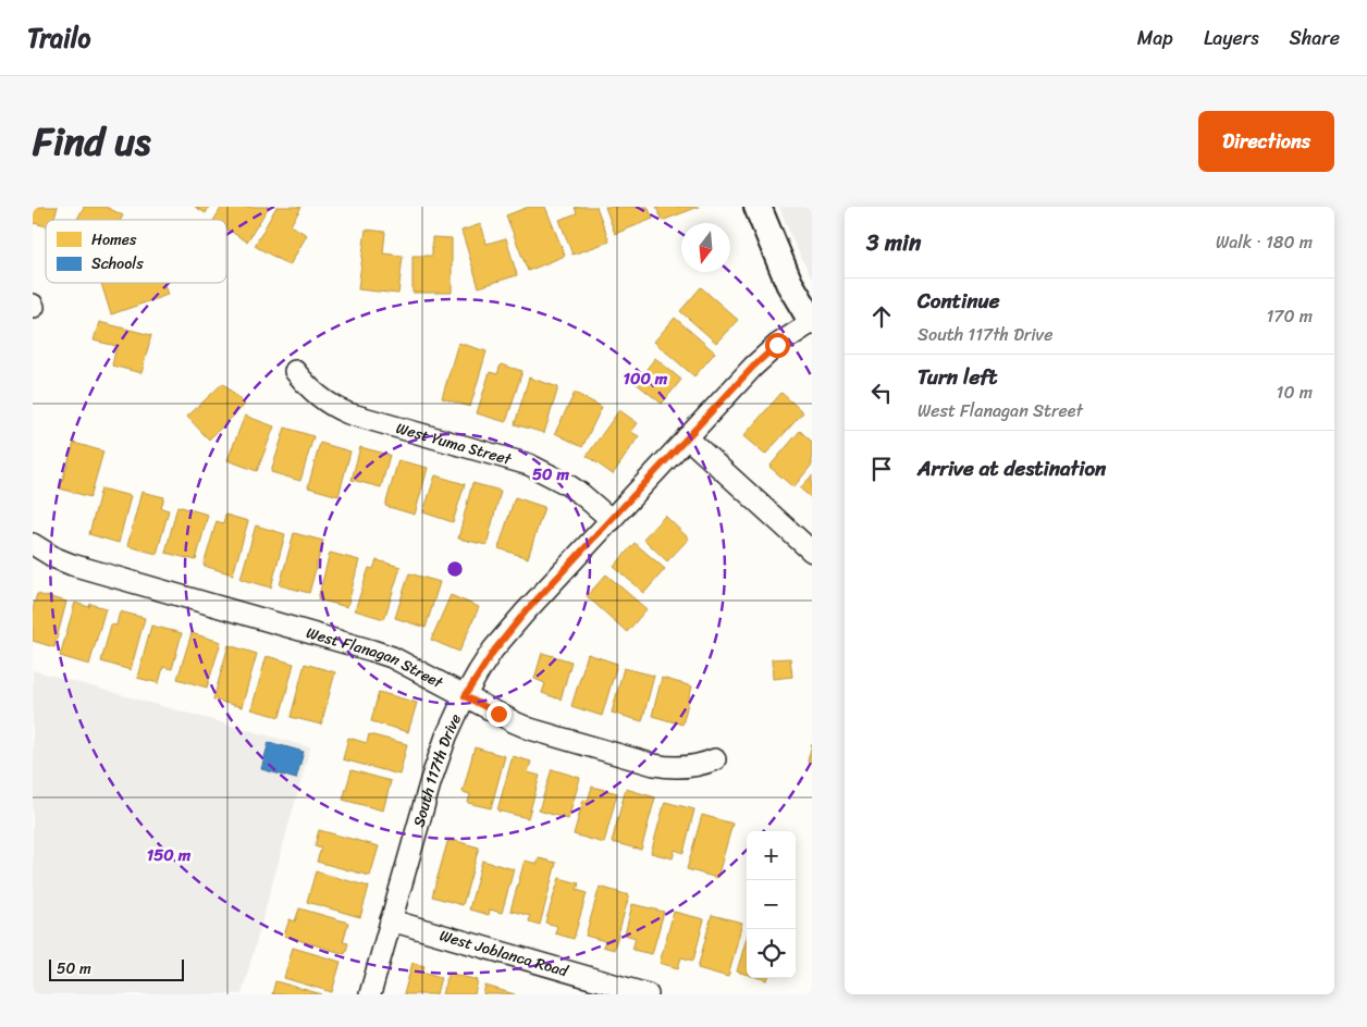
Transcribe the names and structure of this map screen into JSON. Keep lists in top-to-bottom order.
{
  "streets": {
    "street": [
      "West Yuma Street",
      "West Flanagan Street",
      "South 117th Drive",
      "West Joblanca Road"
    ]
  },
  "crossings": [
    ["West Yuma Street", "South 117th Drive"],
    ["West Flanagan Street", "South 117th Drive"],
    ["South 117th Drive", "West Joblanca Road"]
  ],
  "legend": ["Homes", "Schools"],
  "scale_bar": "50 m",
  "north": "bottom",
  "page": {
    "header": "Trailo",
    "nav": ["Map", "Layers", "Share"],
    "title": "Find us",
    "buttons": "Directions",
    "heading": ["3 min", "Walk · 180 m"],
    "list": [
      ["Continue", "South 117th Drive", "170 m"],
      ["Turn left", "West Flanagan Street", "10 m"],
      "Arrive at destination"
    ],
    "map_buttons": ["+", "−"],
    "scale": "50 m"
  },
  "rings": ["100 m", "50 m", "150 m"]
}
